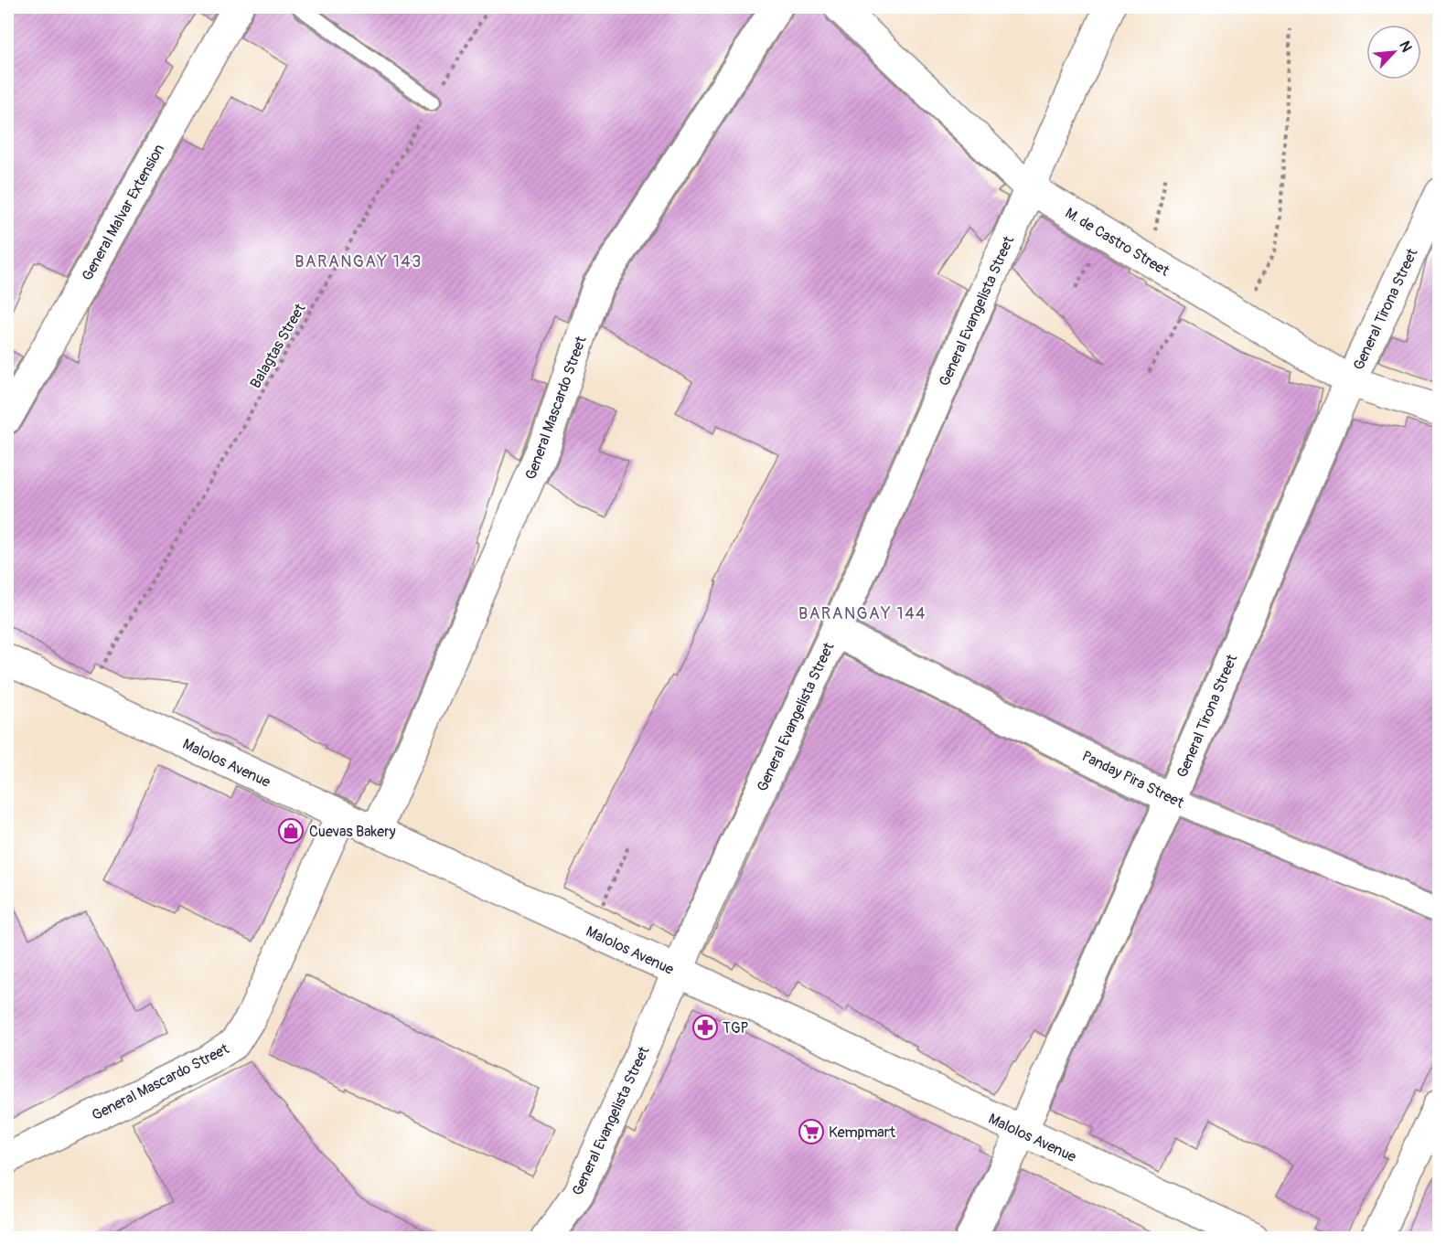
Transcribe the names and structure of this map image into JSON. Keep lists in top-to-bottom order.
{
  "streets": {
    "street": [
      "General Malvar Extension",
      "M. de Castro Street",
      "General Tirona Street",
      "General Evangelista Street",
      "General Mascardo Street",
      "Malolos Avenue",
      "Panday Pira Street"
    ],
    "path": ["Balagtas Street"]
  },
  "crossings": [
    ["M. de Castro Street", "General Tirona Street"],
    ["M. de Castro Street", "General Evangelista Street"],
    ["General Tirona Street", "Malolos Avenue"],
    ["General Tirona Street", "Panday Pira Street"],
    ["General Evangelista Street", "Malolos Avenue"],
    ["General Evangelista Street", "Panday Pira Street"],
    ["Balagtas Street", "Malolos Avenue"],
    ["General Mascardo Street", "Malolos Avenue"]
  ],
  "districts": ["BARANGAY 143", "BARANGAY 144"],
  "places": {
    "shop": ["Cuevas Bakery"],
    "pharmacy": ["TGP"],
    "supermarket": ["Kempmart"]
  },
  "north": "top right"
}
